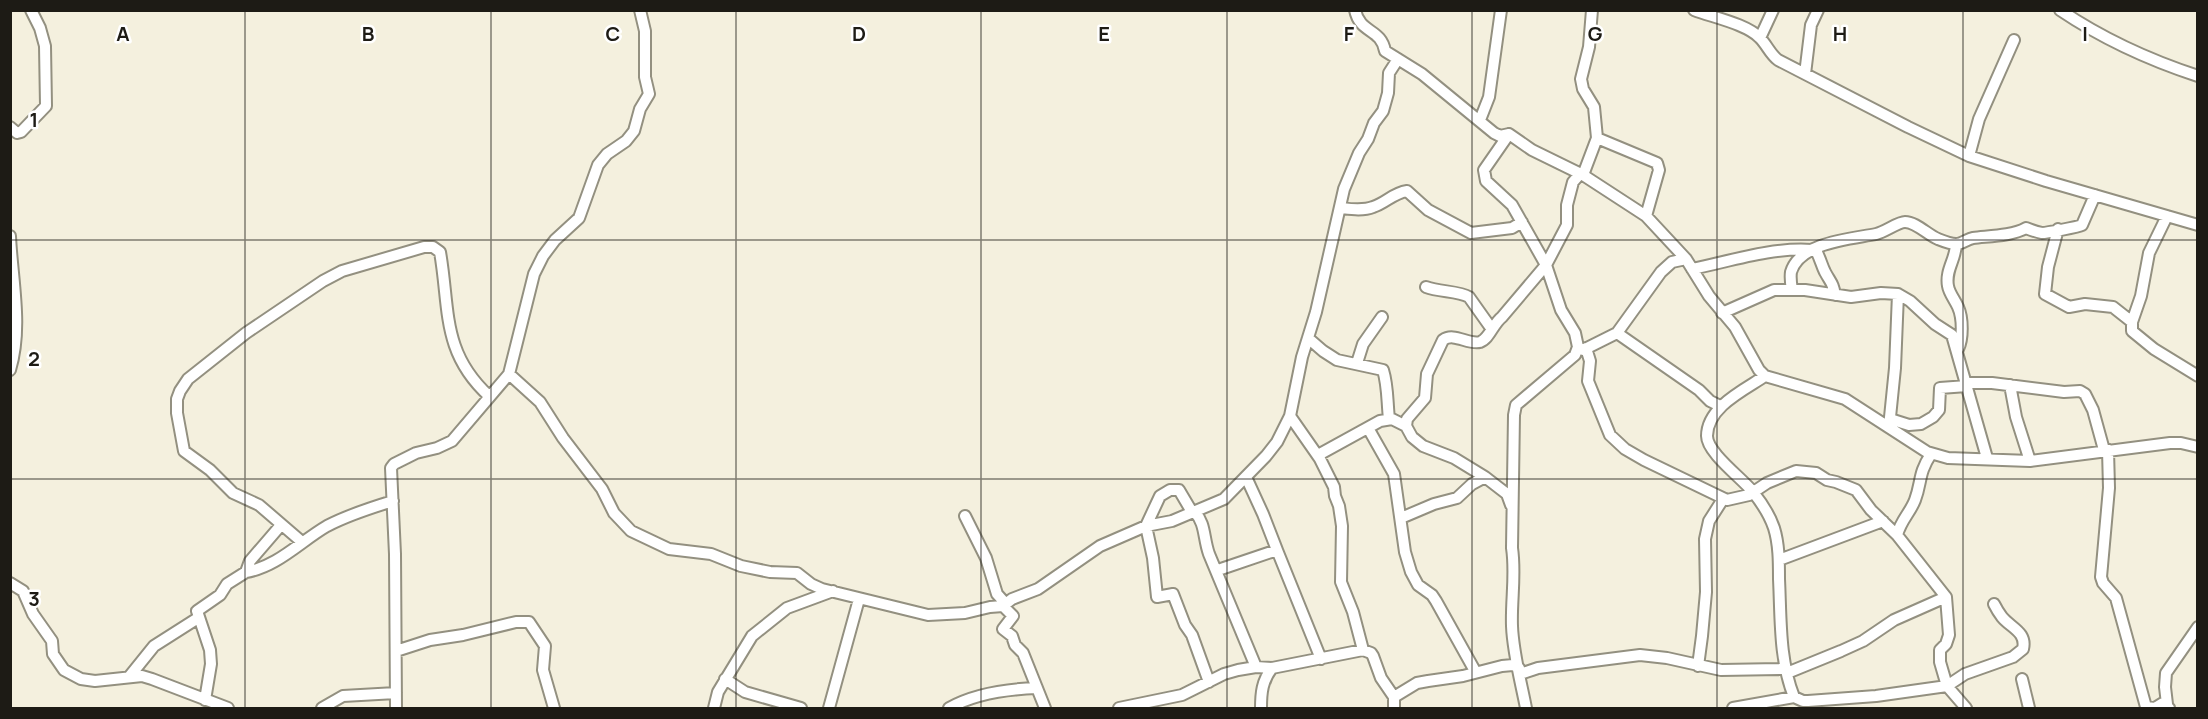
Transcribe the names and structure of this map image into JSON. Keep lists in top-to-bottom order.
{
  "grid": {
    "columns": [
      "A",
      "B",
      "C",
      "D",
      "E",
      "F",
      "G",
      "H",
      "I"
    ],
    "rows": ["1", "2", "3"]
  }
}
